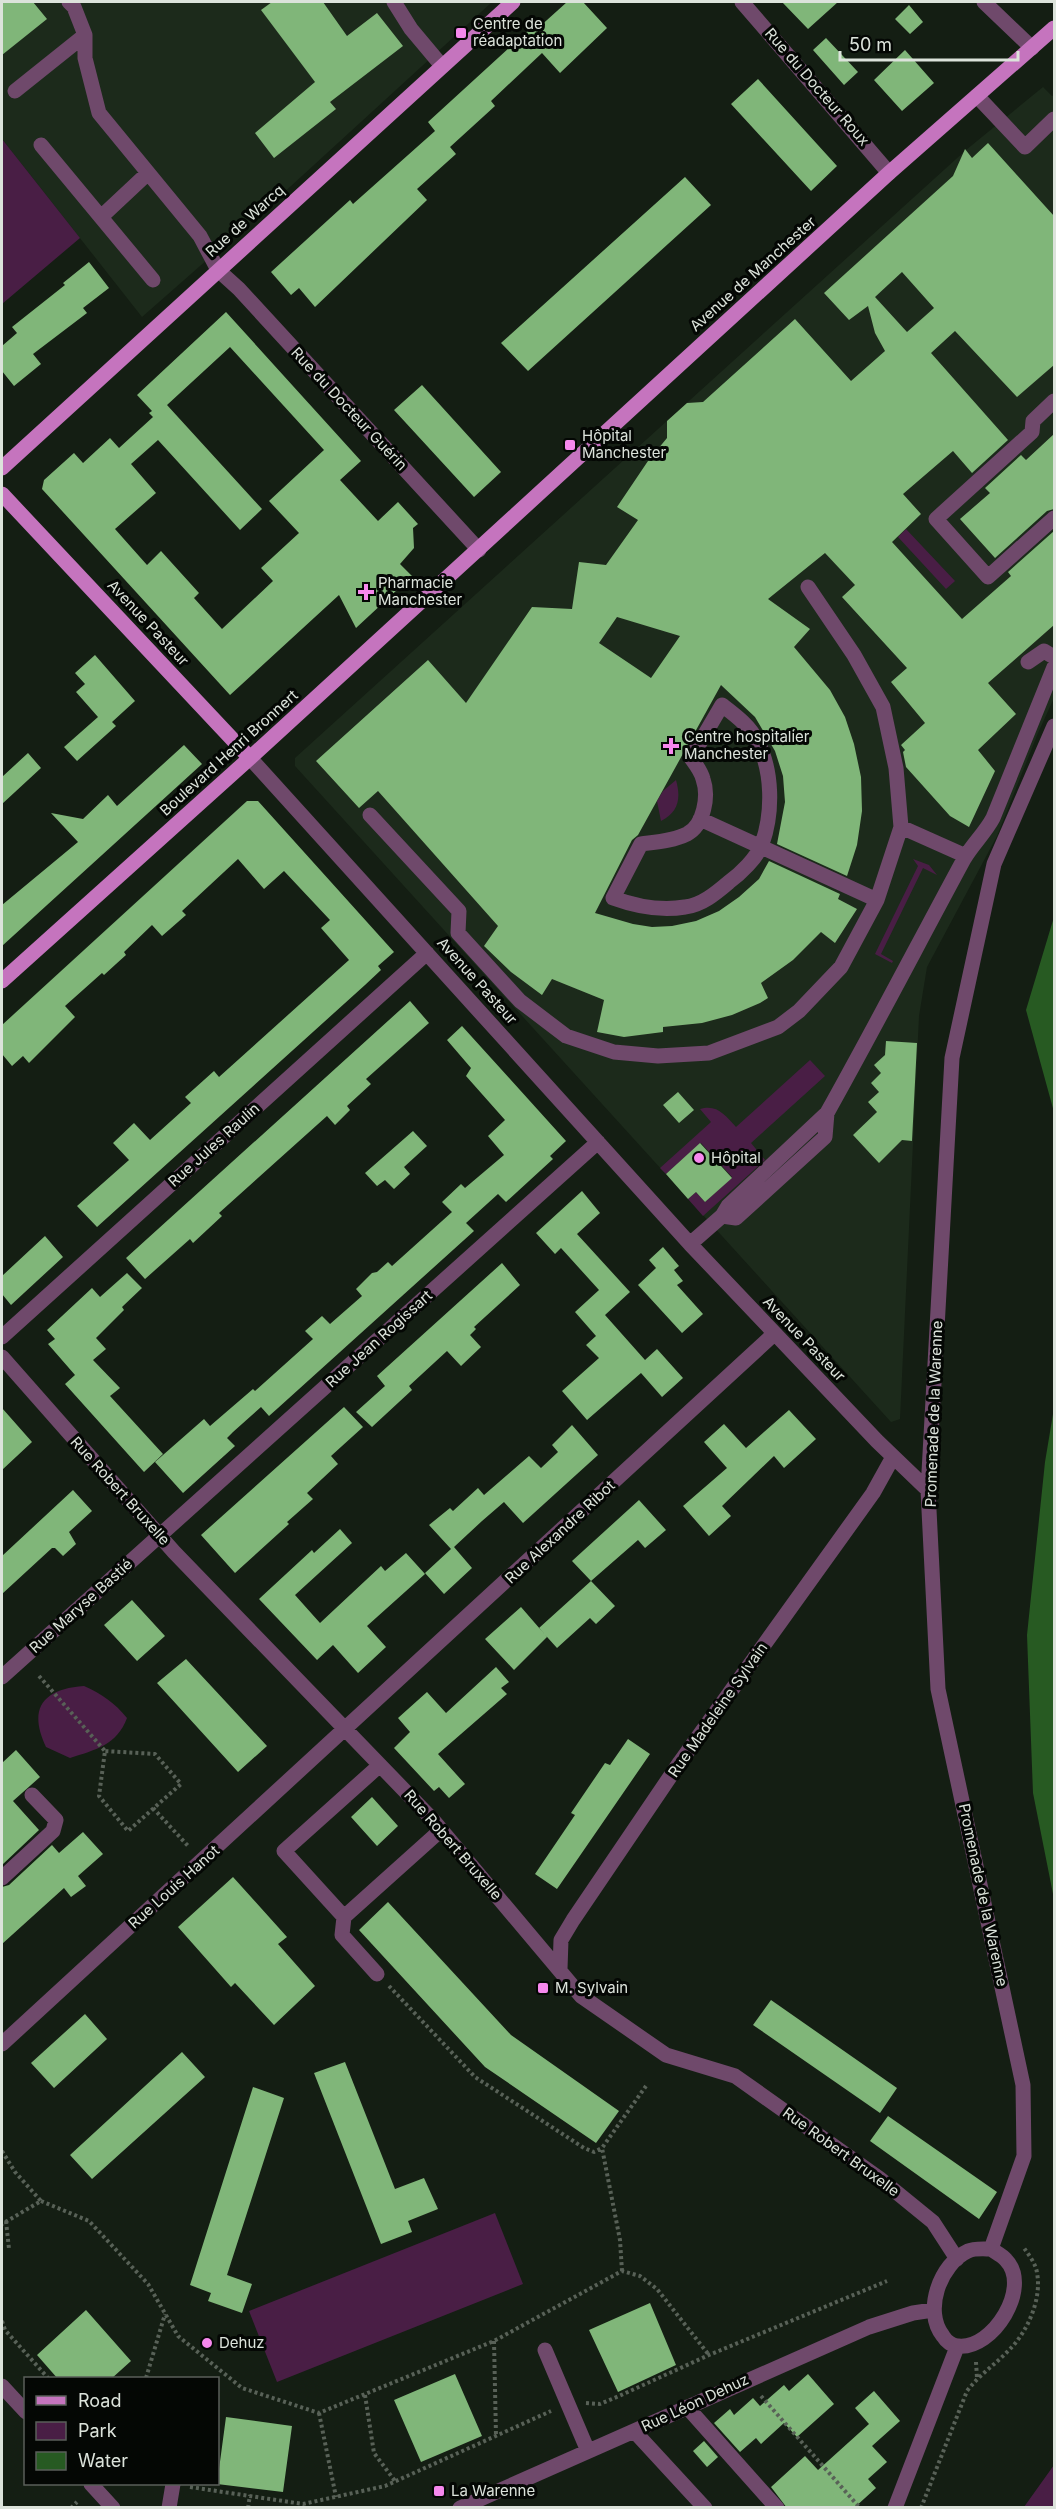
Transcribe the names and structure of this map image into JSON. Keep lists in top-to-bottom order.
{
  "streets": {
    "main road": [
      "Rue de Warcq",
      "Avenue de Manchester",
      "Avenue Pasteur",
      "Boulevard Henri Bronnert"
    ],
    "street": [
      "Rue du Docteur Roux",
      "Rue du Docteur Guérin",
      "Rue Jules Raulin",
      "Rue Jean Rogissart",
      "Promenade de la Warenne",
      "Rue Robert Bruxelle",
      "Rue Alexandre Ribot",
      "Rue Maryse Bastié",
      "Rue Madeleine Sylvain",
      "Rue Louis Hanot",
      "Rue Léon Dehuz"
    ]
  },
  "crossings": [
    ["Rue du Docteur Roux", "Avenue de Manchester"],
    ["Rue de Warcq", "Rue du Docteur Guérin"],
    ["Avenue de Manchester", "Rue du Docteur Guérin"],
    ["Avenue de Manchester", "Boulevard Henri Bronnert"],
    ["Rue du Docteur Guérin", "Boulevard Henri Bronnert"],
    ["Avenue Pasteur", "Boulevard Henri Bronnert"],
    ["Avenue Pasteur", "Rue Jules Raulin"],
    ["Avenue Pasteur", "Rue Jean Rogissart"],
    ["Avenue Pasteur", "Promenade de la Warenne"],
    ["Avenue Pasteur", "Rue Alexandre Ribot"],
    ["Avenue Pasteur", "Rue Madeleine Sylvain"],
    ["Rue Jean Rogissart", "Rue Robert Bruxelle"],
    ["Rue Jean Rogissart", "Rue Maryse Bastié"],
    ["Promenade de la Warenne", "Rue Robert Bruxelle"],
    ["Promenade de la Warenne", "Rue Léon Dehuz"],
    ["Rue Robert Bruxelle", "Rue Alexandre Ribot"],
    ["Rue Robert Bruxelle", "Rue Maryse Bastié"],
    ["Rue Robert Bruxelle", "Rue Madeleine Sylvain"],
    ["Rue Robert Bruxelle", "Rue Louis Hanot"],
    ["Rue Robert Bruxelle", "Rue Léon Dehuz"],
    ["Rue Alexandre Ribot", "Rue Louis Hanot"]
  ],
  "places": {
    "transit": [
      "Centre de réadaptation",
      "Hôpital Manchester",
      "M. Sylvain",
      "La Warenne"
    ],
    "health": ["Pharmacie Manchester", "Centre hospitalier Manchester"],
    "other": ["Hôpital", "Dehuz"]
  },
  "legend": ["Road", "Park", "Water"],
  "scale_bar": "50 m"
}
